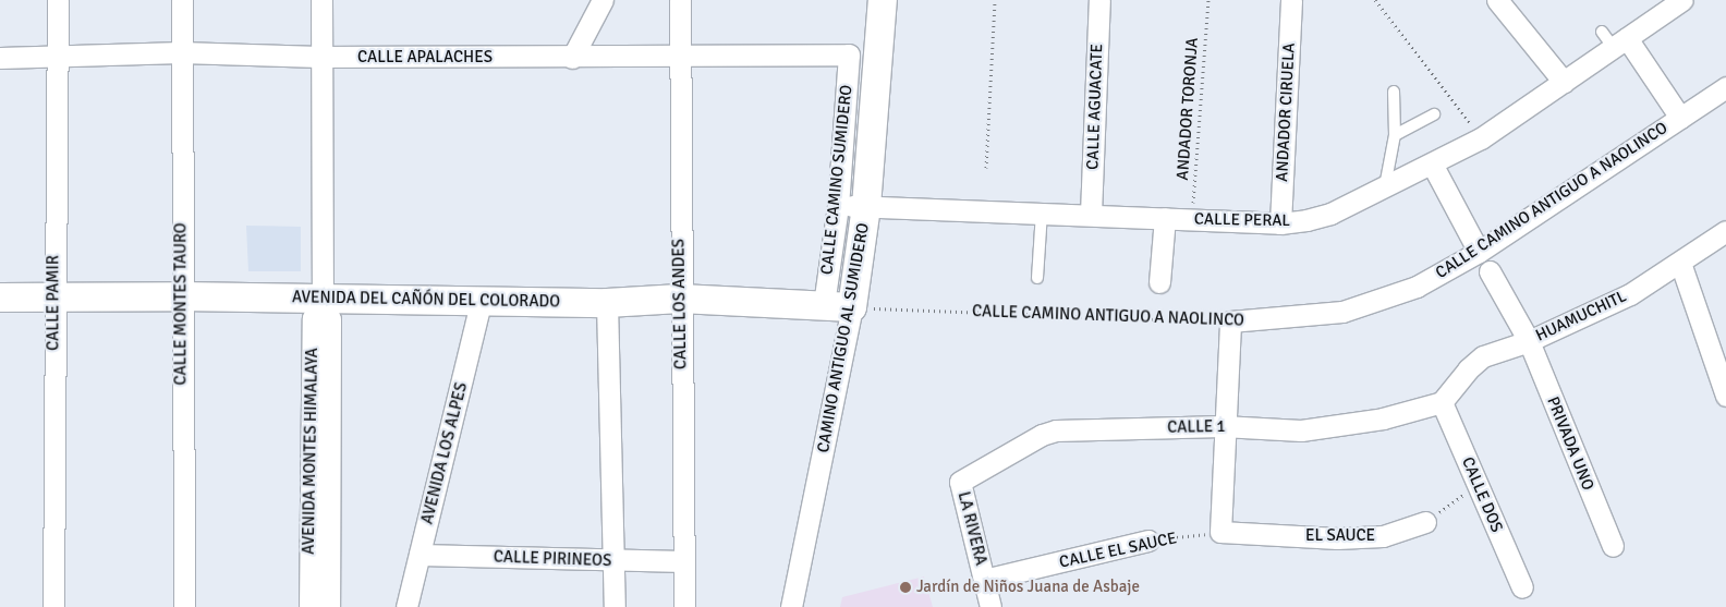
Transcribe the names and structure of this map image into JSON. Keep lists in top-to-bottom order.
{
  "streets": {
    "main road": ["AVENIDA DEL CAÑÓN DEL COLORADO", "CAMINO ANTIGUO AL SUMIDERO"],
    "street": [
      "CALLE APALACHES",
      "CALLE AGUACATE",
      "ANDADOR CIRUELA",
      "CALLE CAMINO SUMIDERO",
      "CALLE CAMINO ANTIGUO A NAOLINCO",
      "CALLE PERAL",
      "CALLE PAMIR",
      "CALLE MONTES TAURO",
      "CALLE LOS ANDES",
      "HUAMUCHITL",
      "CALLE 1",
      "PRIVADA UNO",
      "AVENIDA MONTES HIMALAYA",
      "AVENIDA LOS ALPES",
      "CALLE DOS",
      "LA RIVERA",
      "EL SAUCE",
      "CALLE EL SAUCE",
      "CALLE PIRINEOS"
    ],
    "path": ["ANDADOR TORONJA"]
  },
  "crossings": [
    ["CALLE APALACHES", "CALLE CAMINO SUMIDERO"],
    ["CALLE APALACHES", "CALLE PAMIR"],
    ["CALLE APALACHES", "CALLE MONTES TAURO"],
    ["CALLE APALACHES", "CALLE LOS ANDES"],
    ["CALLE APALACHES", "AVENIDA MONTES HIMALAYA"],
    ["CALLE AGUACATE", "CALLE PERAL"],
    ["ANDADOR TORONJA", "CALLE PERAL"],
    ["ANDADOR CIRUELA", "CALLE PERAL"],
    ["CALLE CAMINO SUMIDERO", "CALLE PERAL"],
    ["CALLE CAMINO SUMIDERO", "AVENIDA DEL CAÑÓN DEL COLORADO"],
    ["CALLE CAMINO ANTIGUO A NAOLINCO", "AVENIDA DEL CAÑÓN DEL COLORADO"],
    ["CALLE CAMINO ANTIGUO A NAOLINCO", "CAMINO ANTIGUO AL SUMIDERO"],
    ["CALLE PERAL", "CAMINO ANTIGUO AL SUMIDERO"],
    ["AVENIDA DEL CAÑÓN DEL COLORADO", "CALLE PAMIR"],
    ["AVENIDA DEL CAÑÓN DEL COLORADO", "CALLE MONTES TAURO"],
    ["AVENIDA DEL CAÑÓN DEL COLORADO", "CALLE LOS ANDES"],
    ["AVENIDA DEL CAÑÓN DEL COLORADO", "CAMINO ANTIGUO AL SUMIDERO"],
    ["AVENIDA DEL CAÑÓN DEL COLORADO", "AVENIDA MONTES HIMALAYA"],
    ["AVENIDA DEL CAÑÓN DEL COLORADO", "AVENIDA LOS ALPES"],
    ["CALLE LOS ANDES", "CALLE PIRINEOS"],
    ["HUAMUCHITL", "CALLE 1"],
    ["HUAMUCHITL", "PRIVADA UNO"],
    ["HUAMUCHITL", "CALLE DOS"],
    ["CALLE 1", "CALLE DOS"],
    ["CALLE 1", "LA RIVERA"],
    ["AVENIDA LOS ALPES", "CALLE PIRINEOS"],
    ["LA RIVERA", "CALLE EL SAUCE"],
    ["EL SAUCE", "CALLE EL SAUCE"]
  ],
  "places": ["Jardín de Niños Juana de Asbaje"]
}
